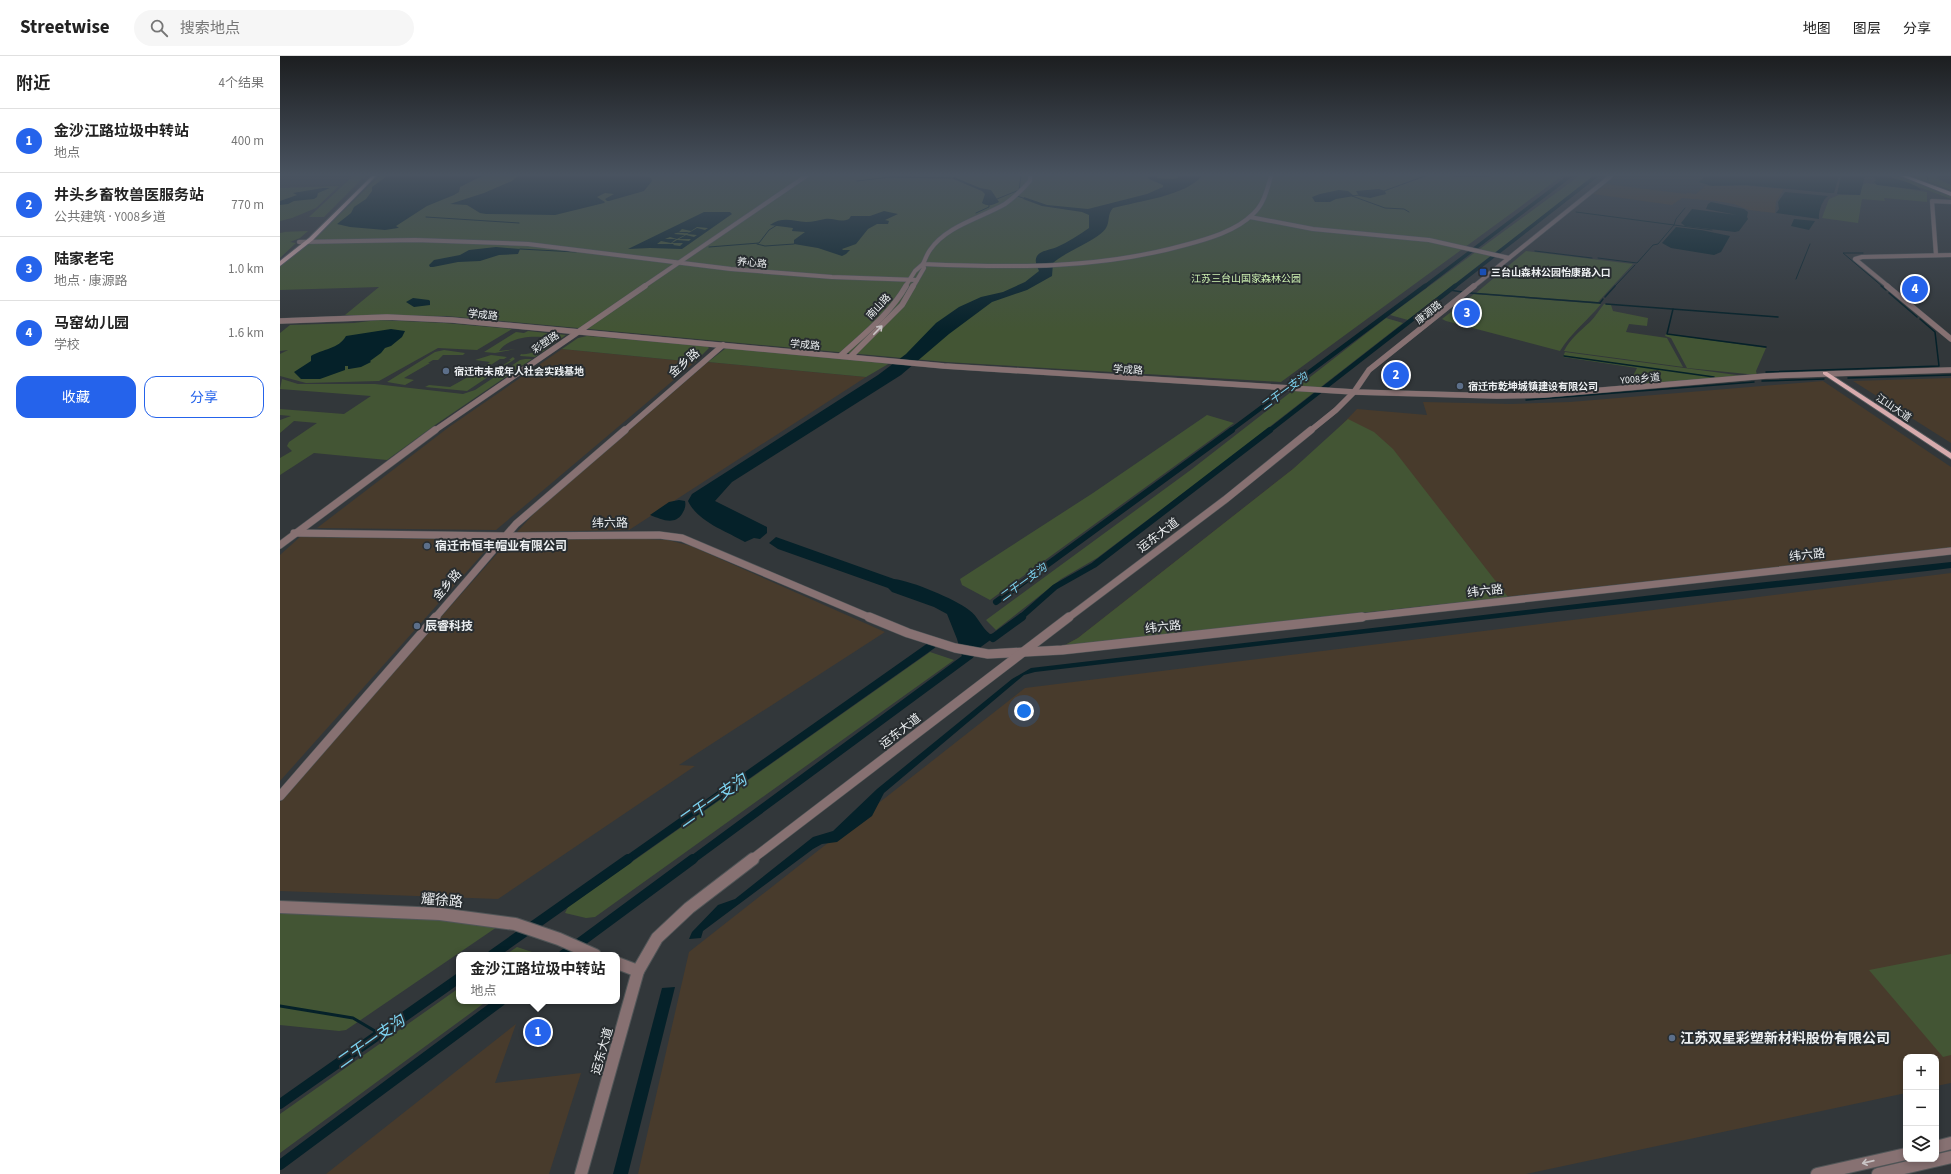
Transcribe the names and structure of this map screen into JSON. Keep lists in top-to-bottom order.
{
  "streets": {
    "main road": ["江山大道"],
    "street": [
      "养心路",
      "南山路",
      "康源路",
      "学成路",
      "彩塑路",
      "金乡路",
      "Y008乡道",
      "纬六路",
      "运东大道",
      "耀徐路"
    ]
  },
  "crossings": [
    ["养心路", "南山路"],
    ["养心路", "彩塑路"],
    ["南山路", "学成路"],
    ["康源路", "Y008乡道"],
    ["康源路", "运东大道"],
    ["学成路", "彩塑路"],
    ["学成路", "金乡路"],
    ["学成路", "Y008乡道"],
    ["彩塑路", "纬六路"],
    ["金乡路", "纬六路"],
    ["Y008乡道", "江山大道"],
    ["Y008乡道", "运东大道"],
    ["纬六路", "运东大道"]
  ],
  "water": ["二干一支沟"],
  "parks": ["江苏三台山国家森林公园"],
  "places": {
    "transit": ["三台山森林公园怡康路入口"],
    "other": [
      "宿迁市未成年人社会实践基地",
      "宿迁市乾坤城镇建设有限公司",
      "宿迁市恒丰帽业有限公司",
      "辰睿科技",
      "江苏双星彩塑新材料股份有限公司"
    ]
  },
  "page": {
    "header": "Streetwise",
    "search": "搜索地点",
    "nav": ["地图", "图层", "分享"],
    "heading": ["附近", "4个结果"],
    "list": [
      {
        "mark": "1",
        "name": "金沙江路垃圾中转站",
        "note": "地点",
        "value": "400 m"
      },
      {
        "mark": "2",
        "name": "井头乡畜牧兽医服务站",
        "note": "公共建筑 · Y008乡道",
        "value": "770 m"
      },
      {
        "mark": "3",
        "name": "陆家老宅",
        "note": "地点 · 康源路",
        "value": "1.0 km"
      },
      {
        "mark": "4",
        "name": "马窑幼儿园",
        "note": "学校",
        "value": "1.6 km"
      }
    ],
    "pins": [
      "4",
      "3",
      "2",
      "1"
    ],
    "buttons": ["收藏", "分享"],
    "popup": ["金沙江路垃圾中转站", "地点"],
    "map_buttons": ["+", "−"]
  }
}
